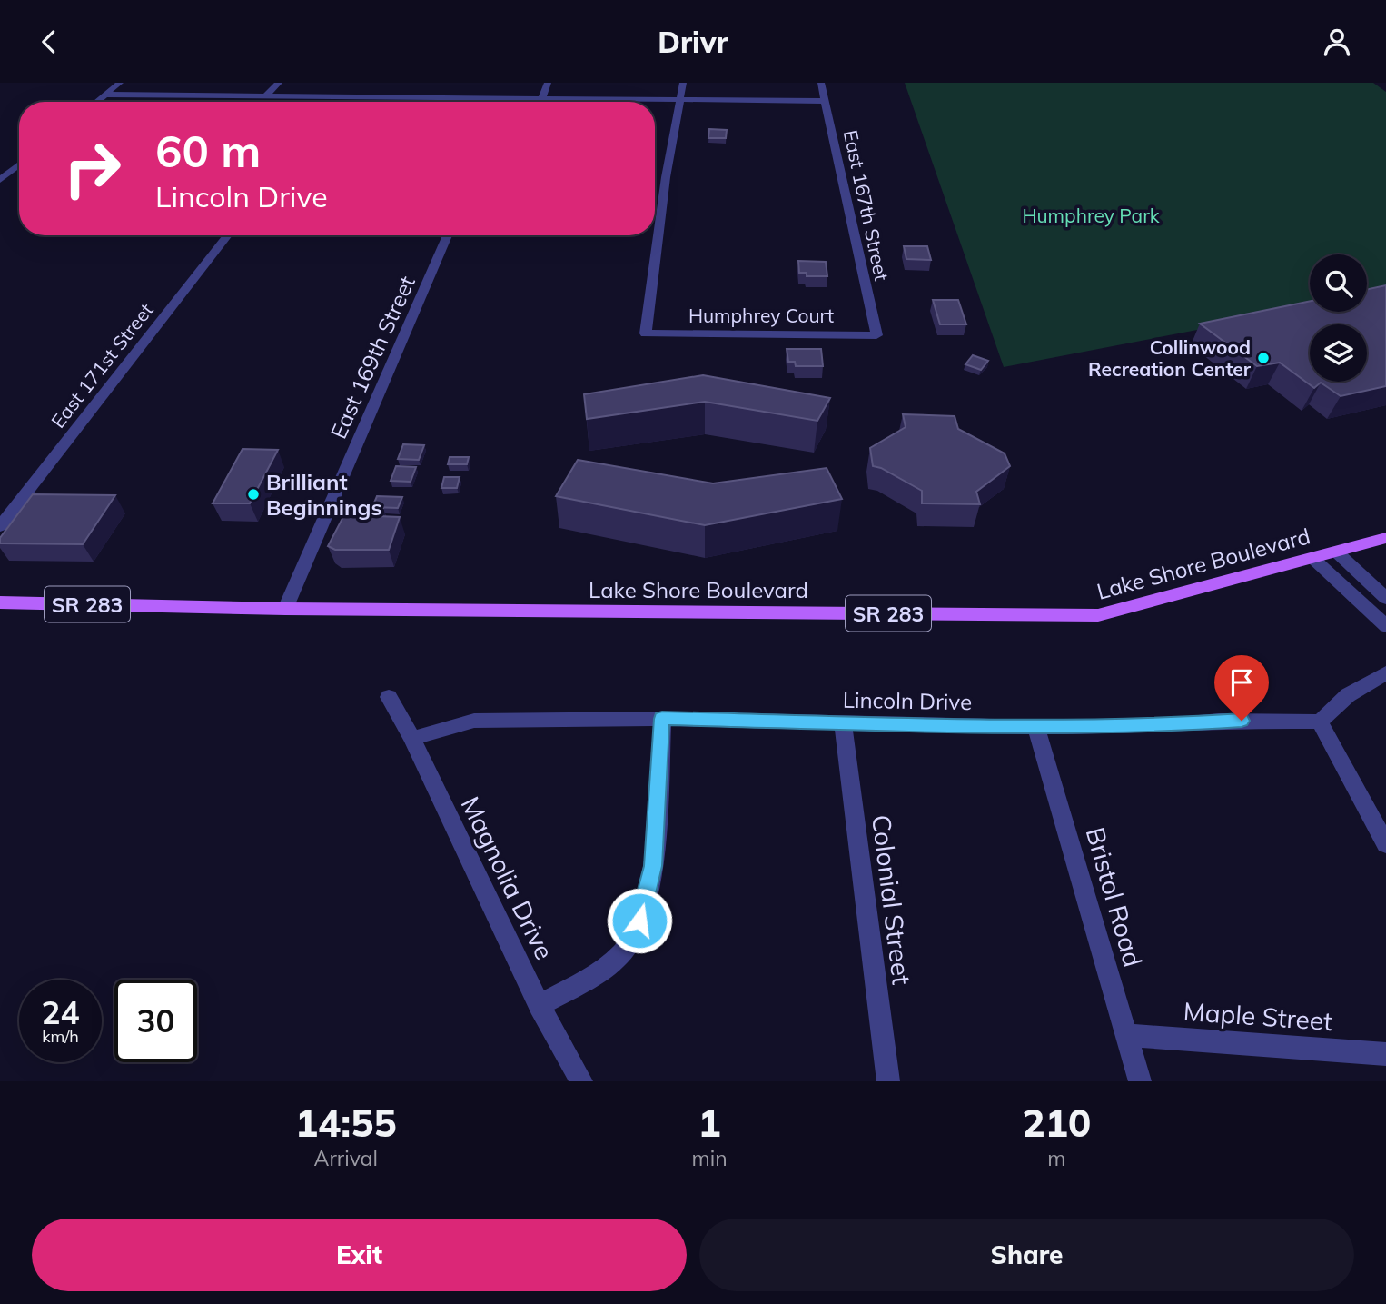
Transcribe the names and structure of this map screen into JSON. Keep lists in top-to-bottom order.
{
  "streets": {
    "main road": ["Lake Shore Boulevard", "SR 283"],
    "street": [
      "East 167th Street",
      "Humphrey Court",
      "East 169th Street",
      "East 171st Street",
      "Lincoln Drive",
      "Magnolia Drive",
      "Bristol Road",
      "Colonial Street",
      "Maple Street"
    ]
  },
  "crossings": [
    ["East 167th Street", "Humphrey Court"],
    ["East 169th Street", "Lake Shore Boulevard"],
    ["Lincoln Drive", "Magnolia Drive"],
    ["Lincoln Drive", "Bristol Road"],
    ["Lincoln Drive", "Colonial Street"],
    ["Bristol Road", "Maple Street"]
  ],
  "parks": ["Humphrey Park"],
  "places": ["Collinwood Recreation Center", "Brilliant Beginnings"],
  "page": {
    "header": "Drivr",
    "turn": ["60 m", "Lincoln Drive"],
    "speed": "24 km/h",
    "limit": "30",
    "eta": [
      "14:55",
      "Arrival",
      "1",
      "min",
      "210",
      "m"
    ],
    "buttons": ["Exit", "Share"]
  }
}
